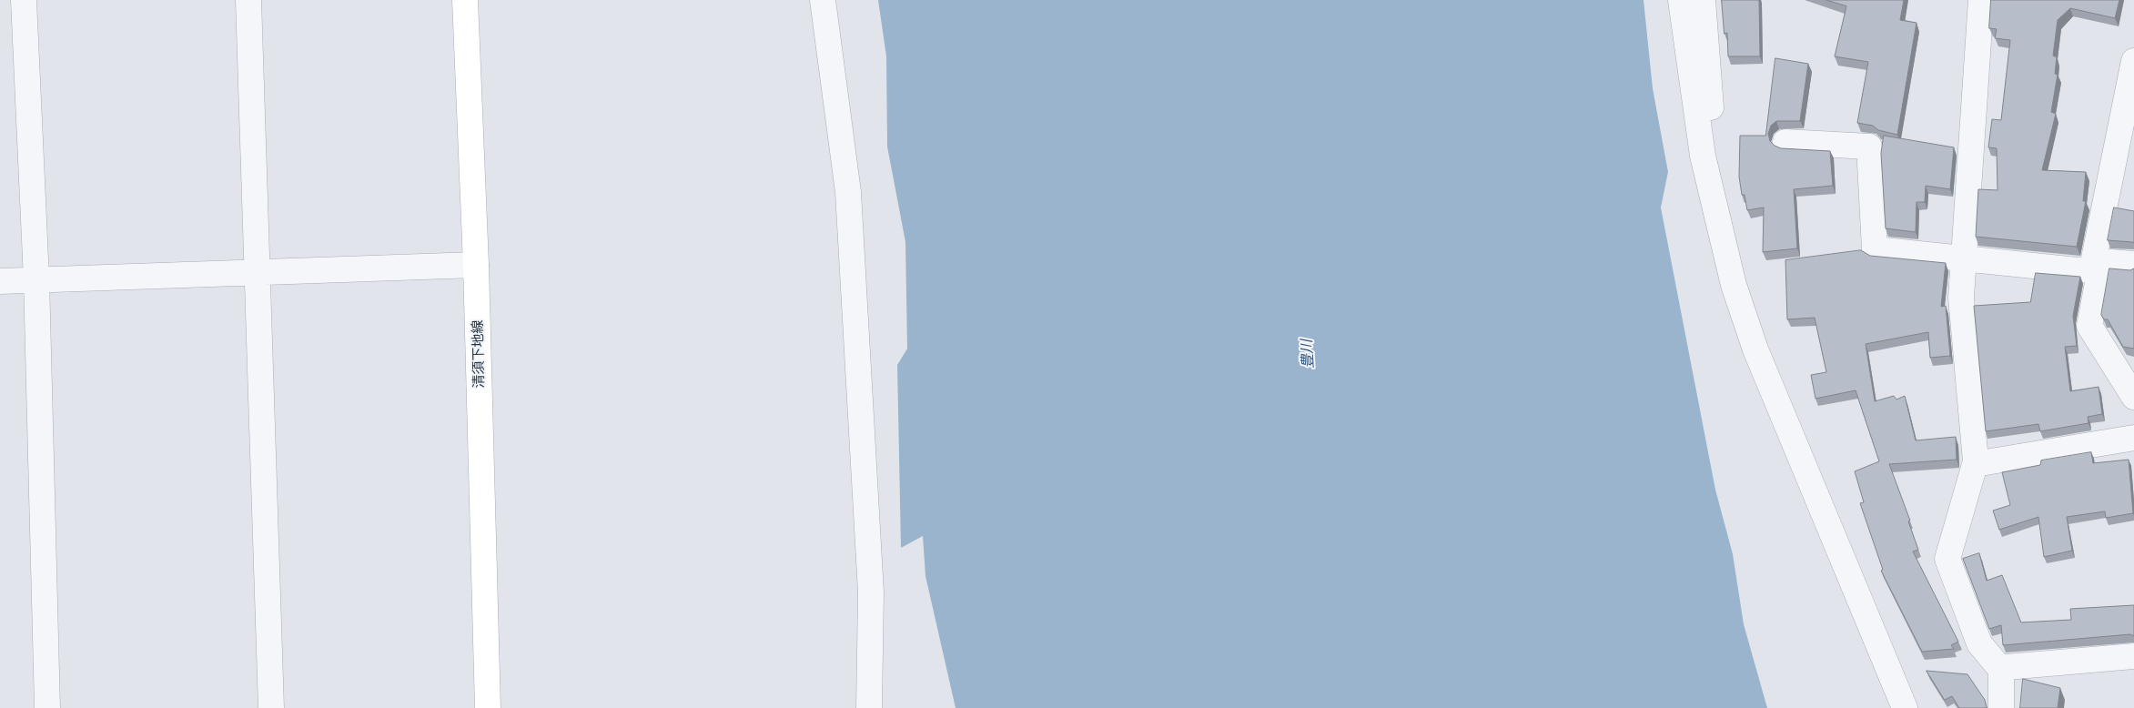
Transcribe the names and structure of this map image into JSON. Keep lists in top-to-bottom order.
{
  "streets": {
    "main road": ["清須下地線"]
  },
  "water": ["豊川"]
}
